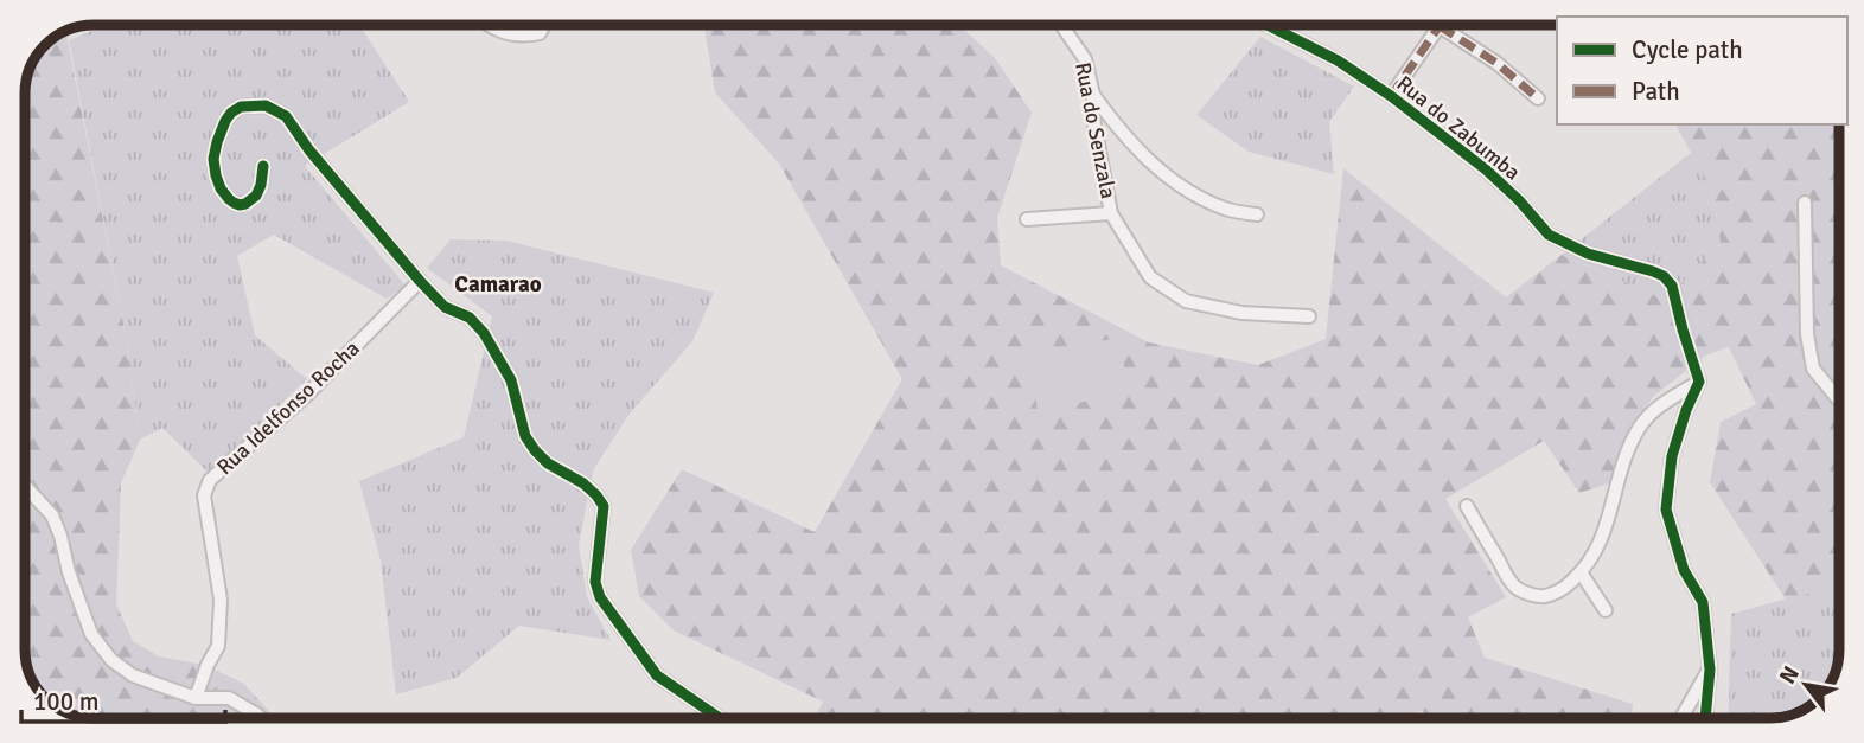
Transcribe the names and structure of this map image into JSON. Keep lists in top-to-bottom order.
{
  "streets": {
    "street": ["Rua do Zabumba", "Rua do Senzala", "Rua Idelfonso Rocha"]
  },
  "districts": ["Camarao"],
  "legend": ["Cycle path", "Path"],
  "scale_bar": "100 m",
  "north": "top left"
}
